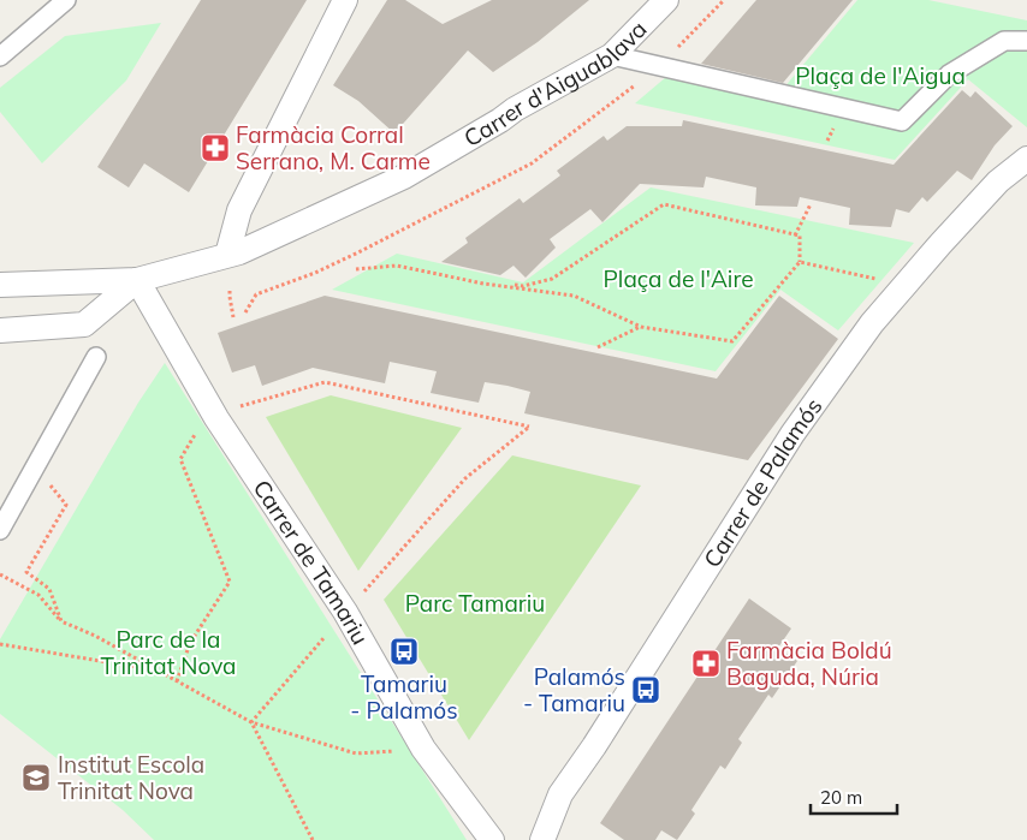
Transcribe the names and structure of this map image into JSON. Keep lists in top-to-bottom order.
{
  "streets": {
    "street": ["Carrer d'Aiguablava", "Carrer de Palamós", "Carrer de Tamariu"]
  },
  "crossings": [
    ["Carrer d'Aiguablava", "Carrer de Tamariu"]
  ],
  "parks": [
    "Plaça de l'Aigua",
    "Plaça de l'Aire",
    "Parc Tamariu",
    "Parc de la Trinitat Nova"
  ],
  "places": {
    "pharmacy": ["Farmàcia Corral Serrano, M. Carme", "Farmàcia Boldú Baguda, Núria"],
    "bus stop": ["Tamariu - Palamós", "Palamós - Tamariu"],
    "school or university": ["Institut Escola Trinitat Nova"]
  },
  "scale_bar": "20 m"
}
